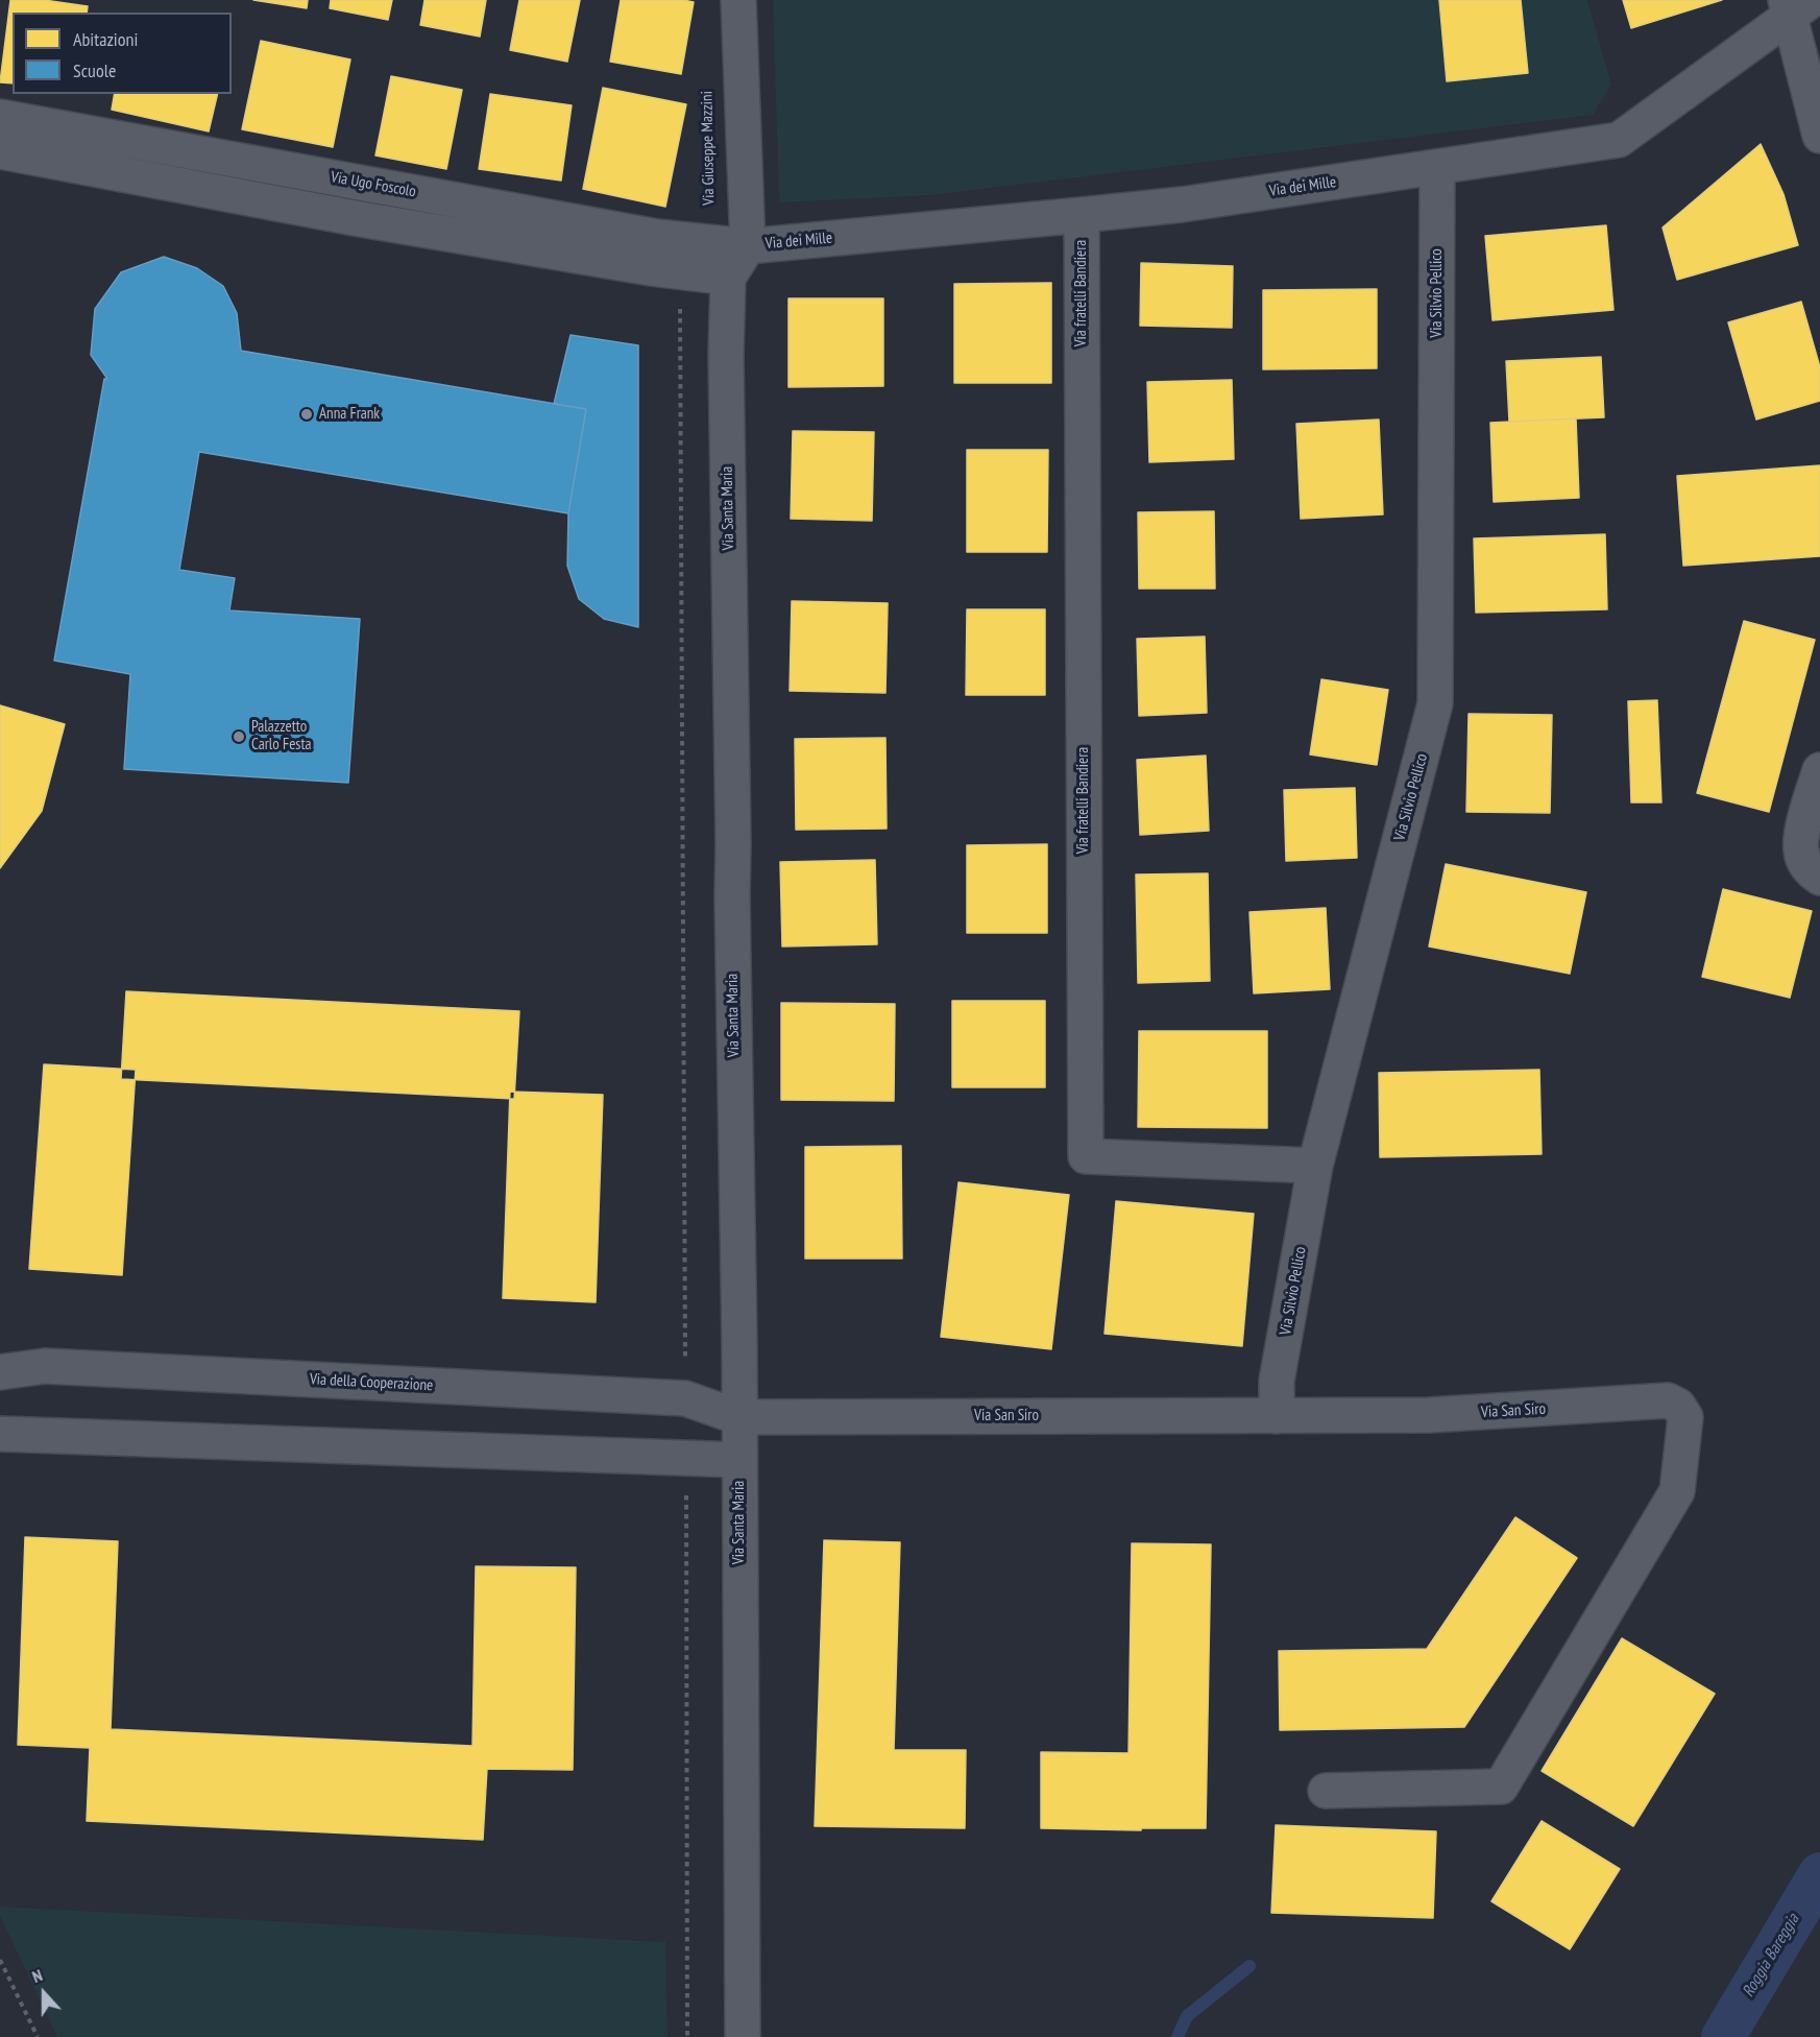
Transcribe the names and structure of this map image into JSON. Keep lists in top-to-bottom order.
{
  "streets": {
    "street": [
      "Via Ugo Foscolo",
      "Via dei Mille",
      "Via fratelli Bandiera",
      "Via Silvio Pellico",
      "Via Santa Maria",
      "Via della Cooperazione",
      "Via San Siro"
    ]
  },
  "crossings": [
    ["Via Ugo Foscolo", "Via dei Mille"],
    ["Via dei Mille", "Via fratelli Bandiera"],
    ["Via dei Mille", "Via Silvio Pellico"],
    ["Via fratelli Bandiera", "Via Silvio Pellico"],
    ["Via Silvio Pellico", "Via San Siro"],
    ["Via Santa Maria", "Via della Cooperazione"],
    ["Via Santa Maria", "Via San Siro"],
    ["Via della Cooperazione", "Via San Siro"]
  ],
  "water": ["Roggia Bareggia"],
  "places": ["Anna Frank", "Palazzetto Carlo Festa"],
  "legend": ["Abitazioni", "Scuole"],
  "north": "top"
}
